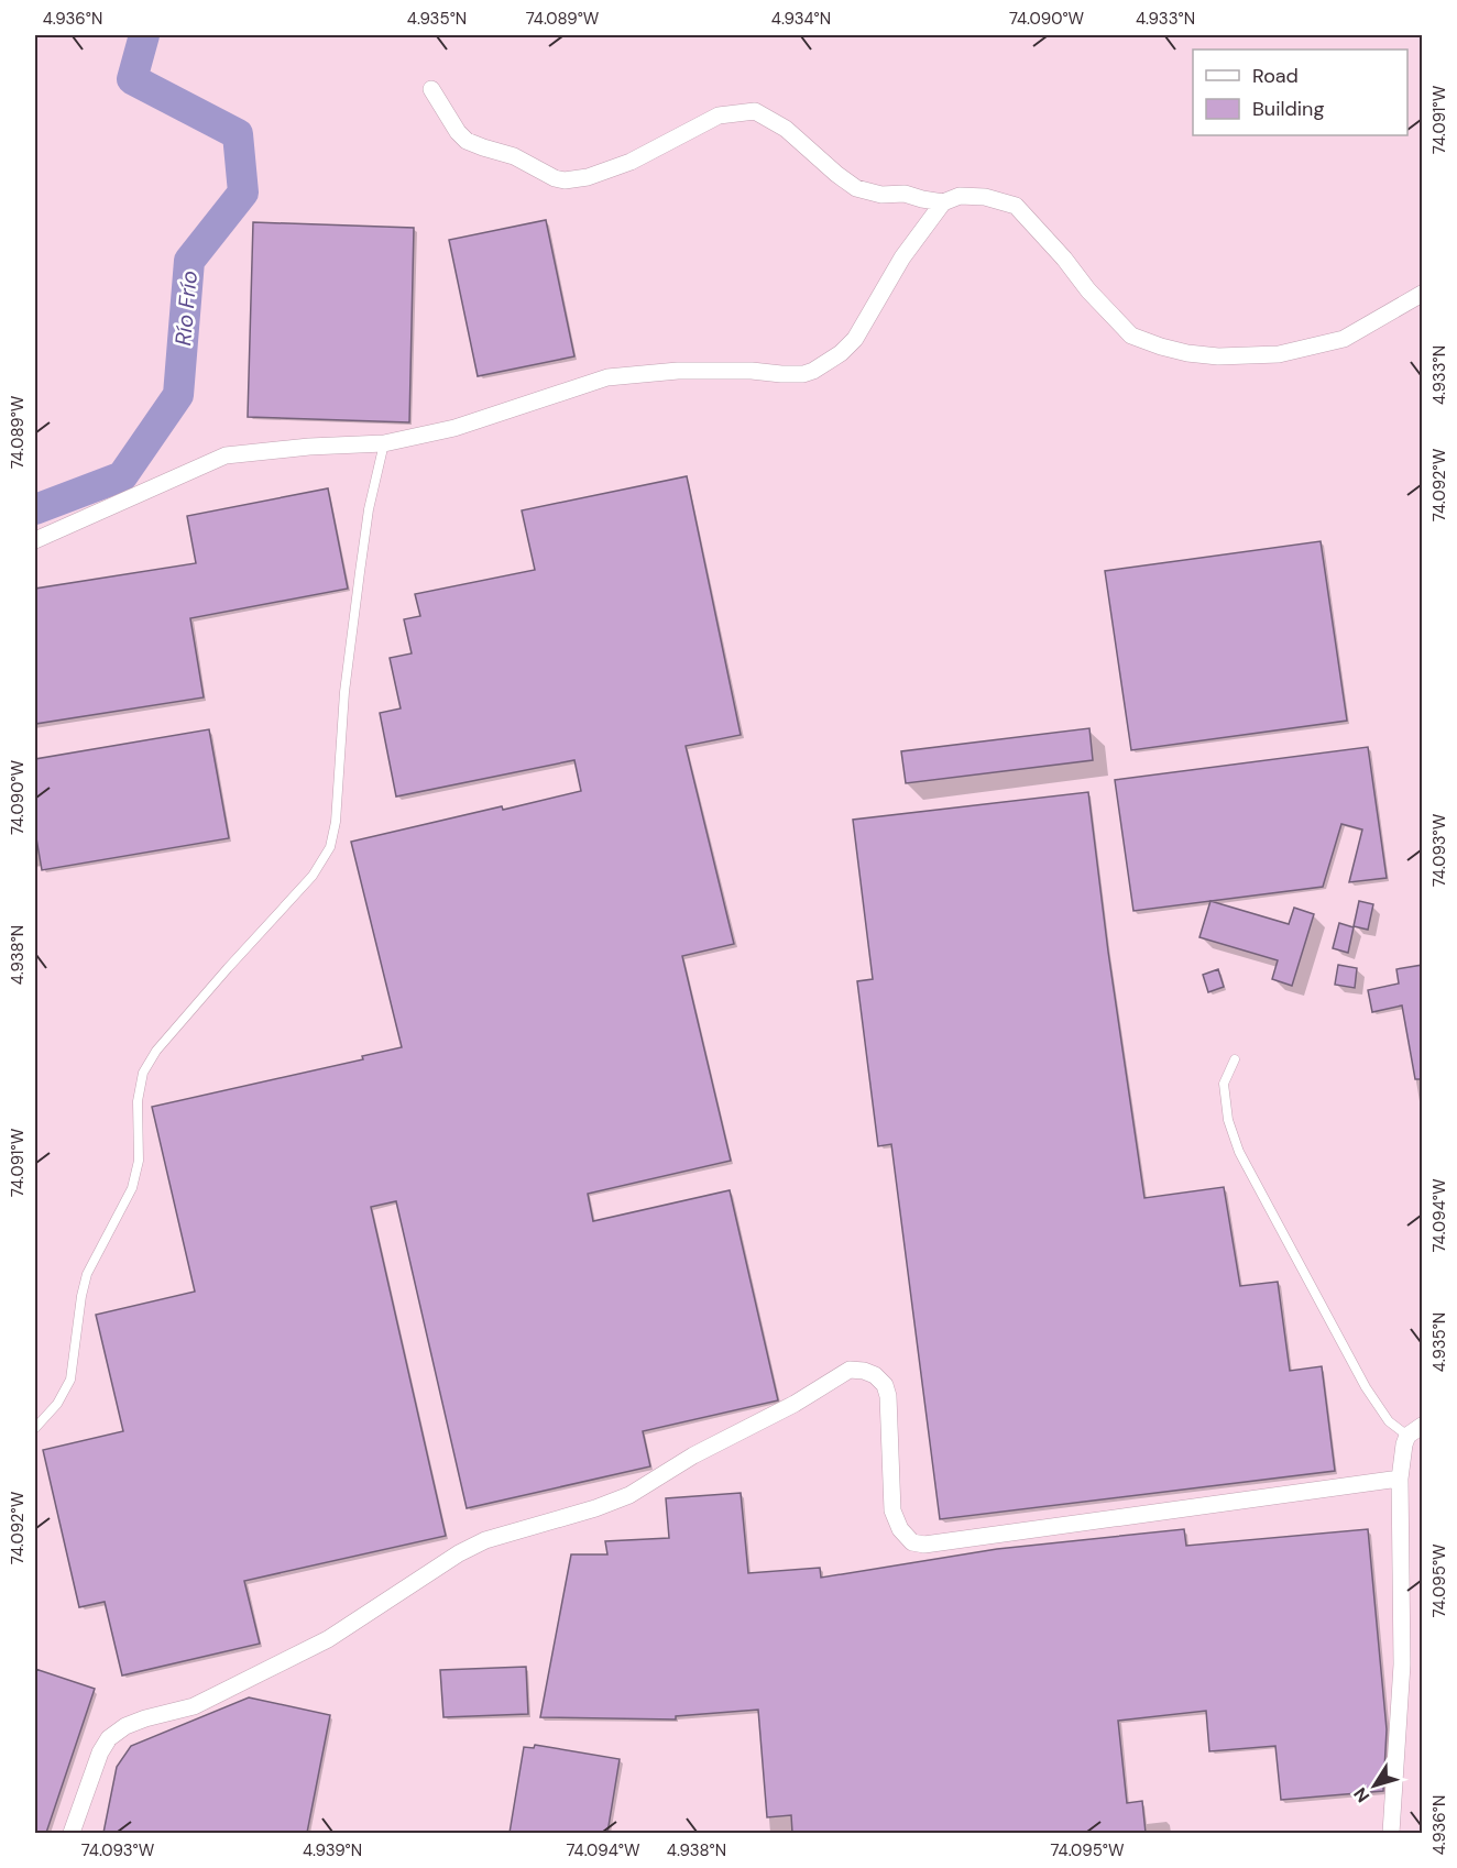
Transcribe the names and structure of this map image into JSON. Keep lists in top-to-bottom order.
{
  "water": ["Río Frío"],
  "legend": ["Road", "Building"],
  "north": "bottom left",
  "coordinates": [
    "4.936°N",
    "4.935°N",
    "74.089°W",
    "4.934°N",
    "74.090°W",
    "4.933°N",
    "74.091°W",
    "74.092°W",
    "74.093°W",
    "4.938°N",
    "74.094°W",
    "74.095°W",
    "4.939°N"
  ]
}
